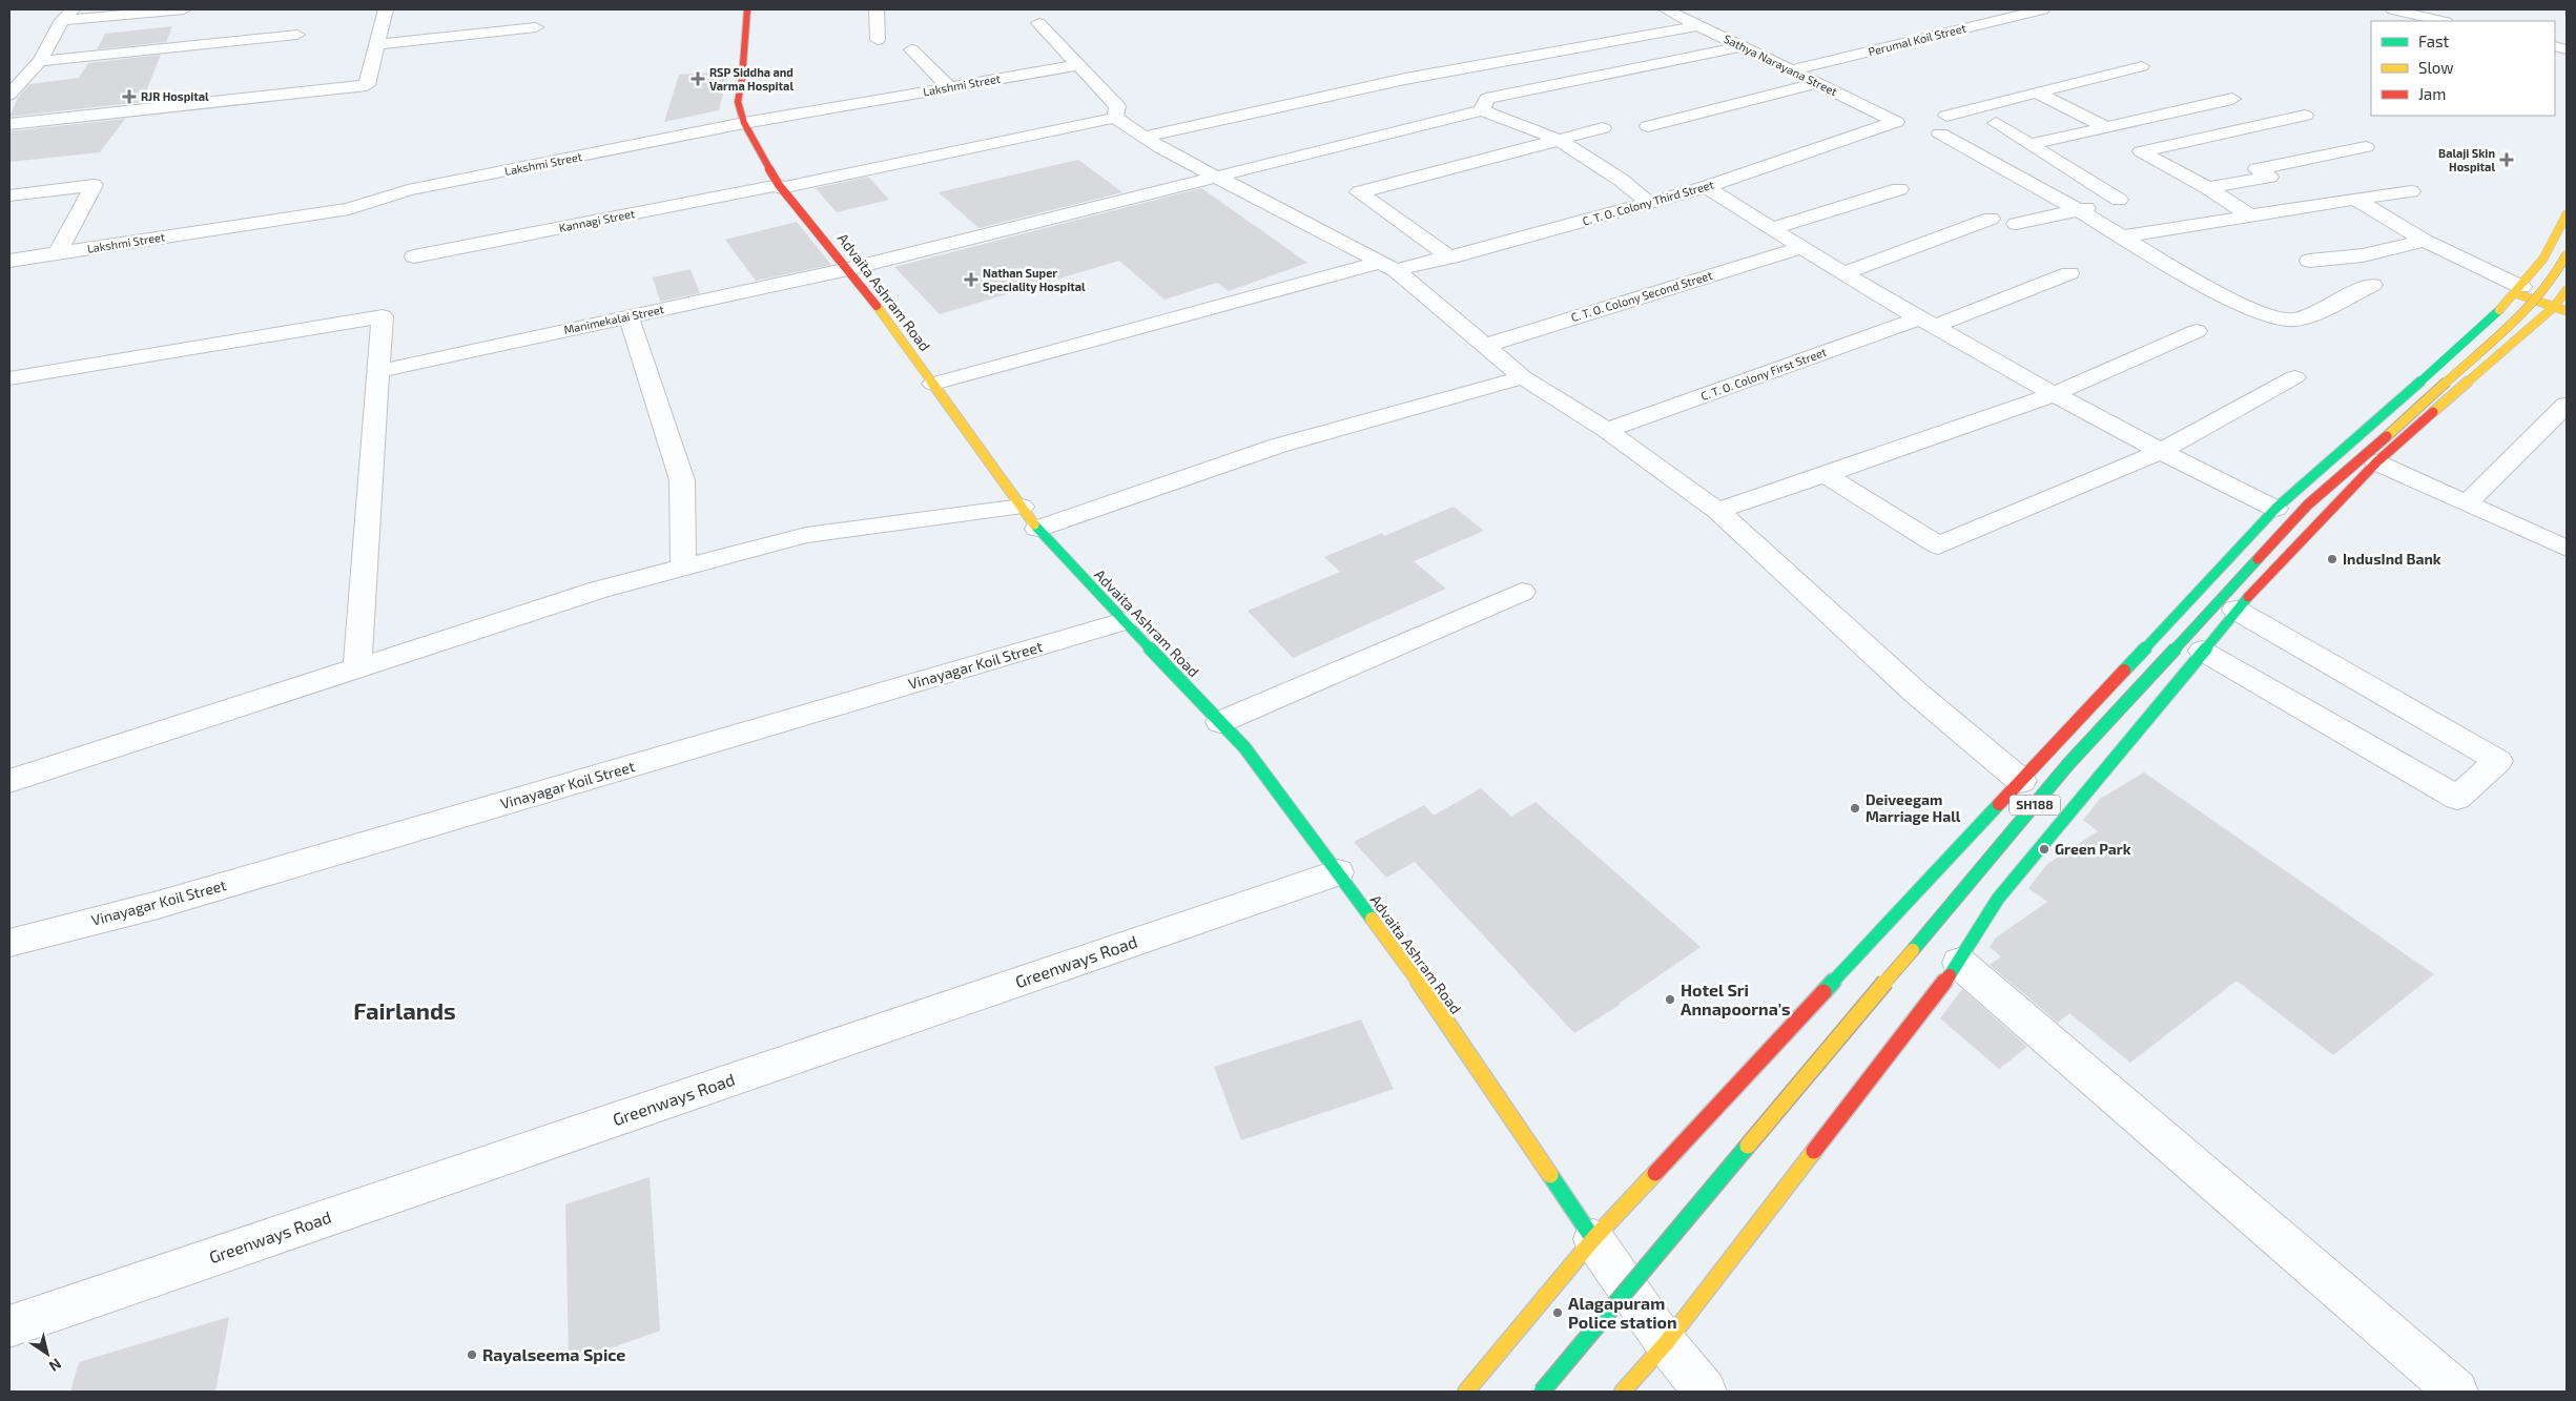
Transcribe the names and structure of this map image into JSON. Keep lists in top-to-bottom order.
{
  "streets": {
    "main road": ["Advaita Ashram Road", "SH188"],
    "street": [
      "Perumal Koil Street",
      "Sathya Narayana Street",
      "Lakshmi Street",
      "C. T. O. Colony Third Street",
      "Kannagi Street",
      "C. T. O. Colony Second Street",
      "Manimekalai Street",
      "C. T. O. Colony First Street",
      "Vinayagar Koil Street",
      "Greenways Road"
    ]
  },
  "crossings": [
    ["Perumal Koil Street", "Sathya Narayana Street"],
    ["Sathya Narayana Street", "C. T. O. Colony Third Street"],
    ["Lakshmi Street", "Advaita Ashram Road"],
    ["C. T. O. Colony Third Street", "Advaita Ashram Road"],
    ["Kannagi Street", "Advaita Ashram Road"],
    ["Advaita Ashram Road", "Manimekalai Street"],
    ["Advaita Ashram Road", "Vinayagar Koil Street"],
    ["Advaita Ashram Road", "Greenways Road"]
  ],
  "districts": ["Fairlands"],
  "places": {
    "health": [
      "RSP Siddha and Varma Hospital",
      "RJR Hospital",
      "Balaji Skin Hospital",
      "Nathan Super Speciality Hospital"
    ],
    "other": [
      "IndusInd Bank",
      "Deiveegam Marriage Hall",
      "Green Park",
      "Hotel Sri Annapoorna's",
      "Alagapuram Police station",
      "Rayalseema Spice"
    ]
  },
  "legend": ["Fast", "Slow", "Jam"],
  "north": "bottom right"
}
